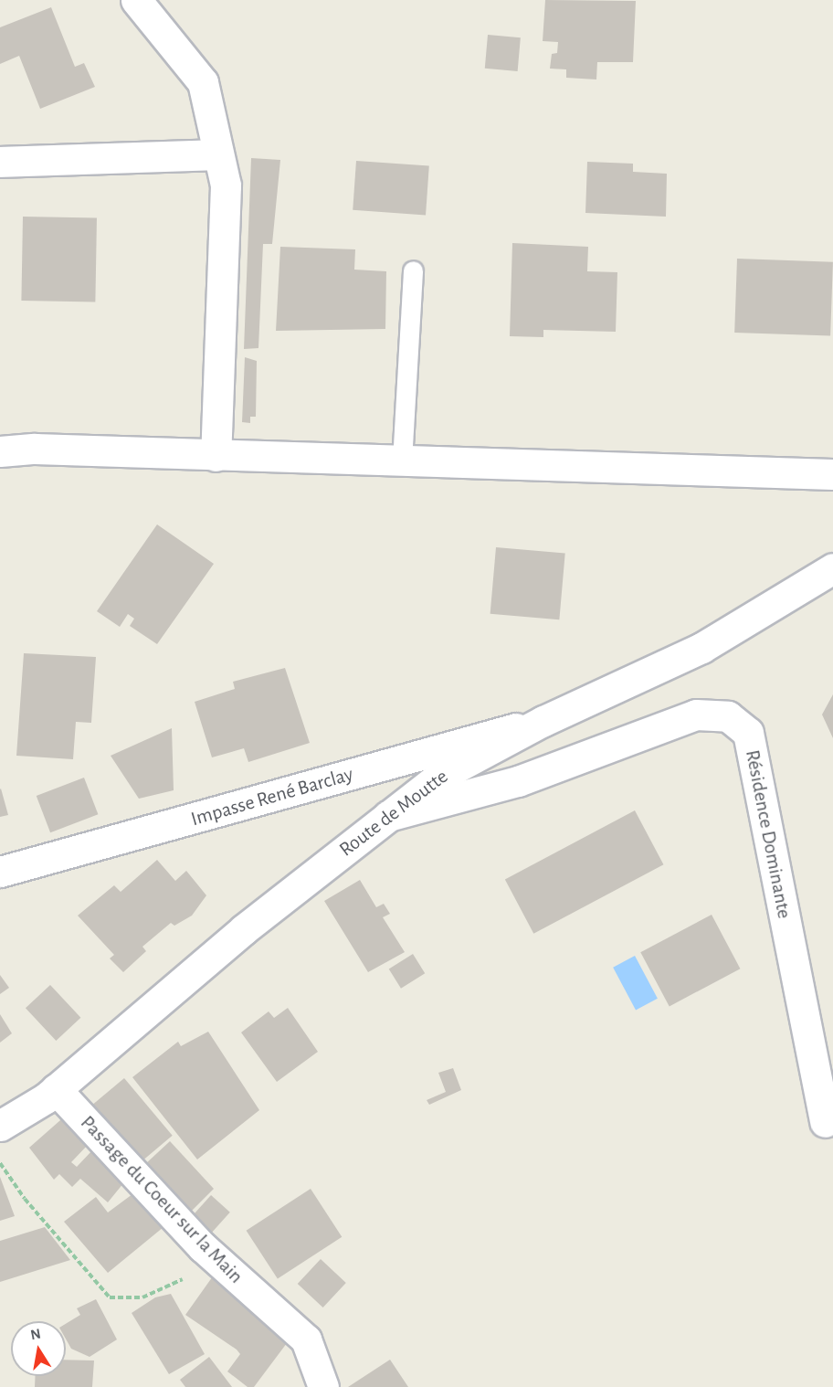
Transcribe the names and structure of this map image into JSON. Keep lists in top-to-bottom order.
{
  "streets": {
    "street": [
      "Impasse René Barclay",
      "Route de Moutte",
      "Résidence Dominante",
      "Passage du Coeur sur la Main"
    ]
  },
  "crossings": [
    ["Impasse René Barclay", "Route de Moutte"],
    ["Route de Moutte", "Résidence Dominante"],
    ["Route de Moutte", "Passage du Coeur sur la Main"]
  ],
  "north": "top"
}
